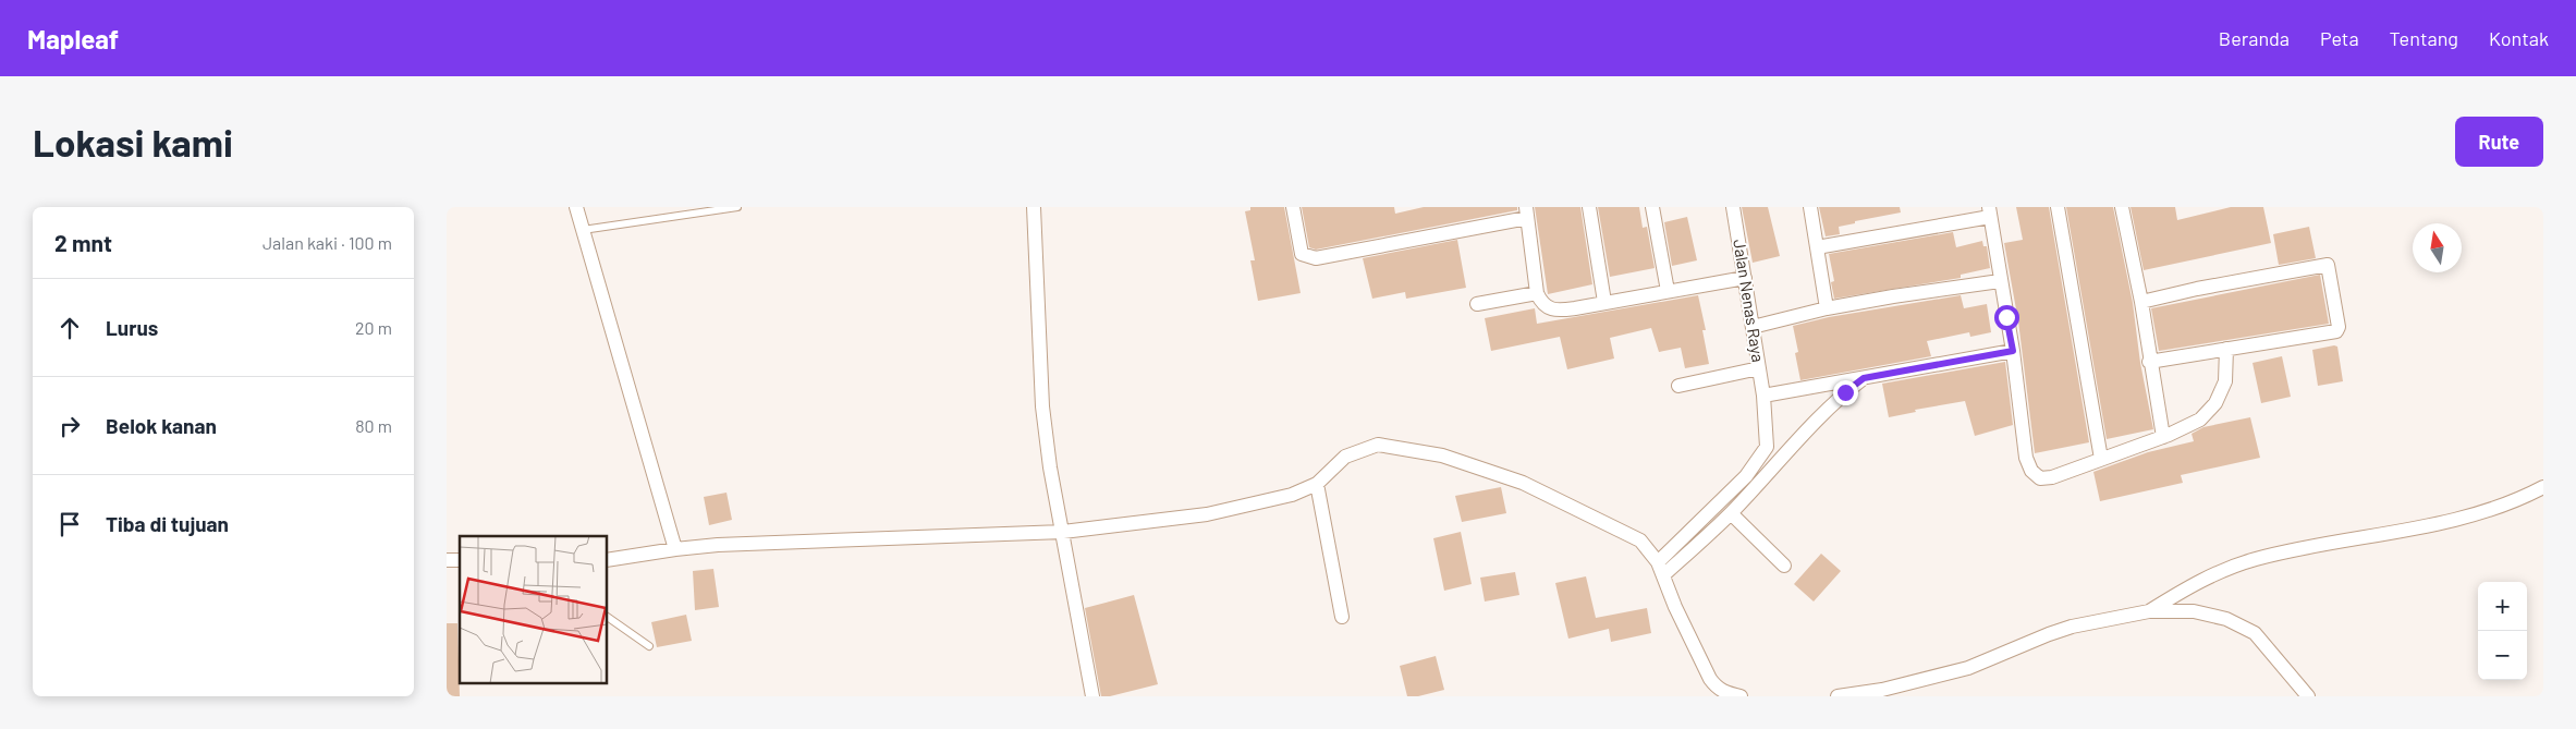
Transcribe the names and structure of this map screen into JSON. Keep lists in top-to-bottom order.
{
  "streets": {
    "street": ["Jalan Nenas Raya"]
  },
  "north": "top",
  "page": {
    "header": "Mapleaf",
    "nav": [
      "Beranda",
      "Peta",
      "Tentang",
      "Kontak"
    ],
    "buttons": "Rute",
    "title": "Lokasi kami",
    "heading": ["2 mnt", "Jalan kaki · 100 m"],
    "list": [
      ["Lurus", "20 m"],
      ["Belok kanan", "80 m"],
      "Tiba di tujuan"
    ],
    "map_buttons": ["+", "−"]
  }
}
